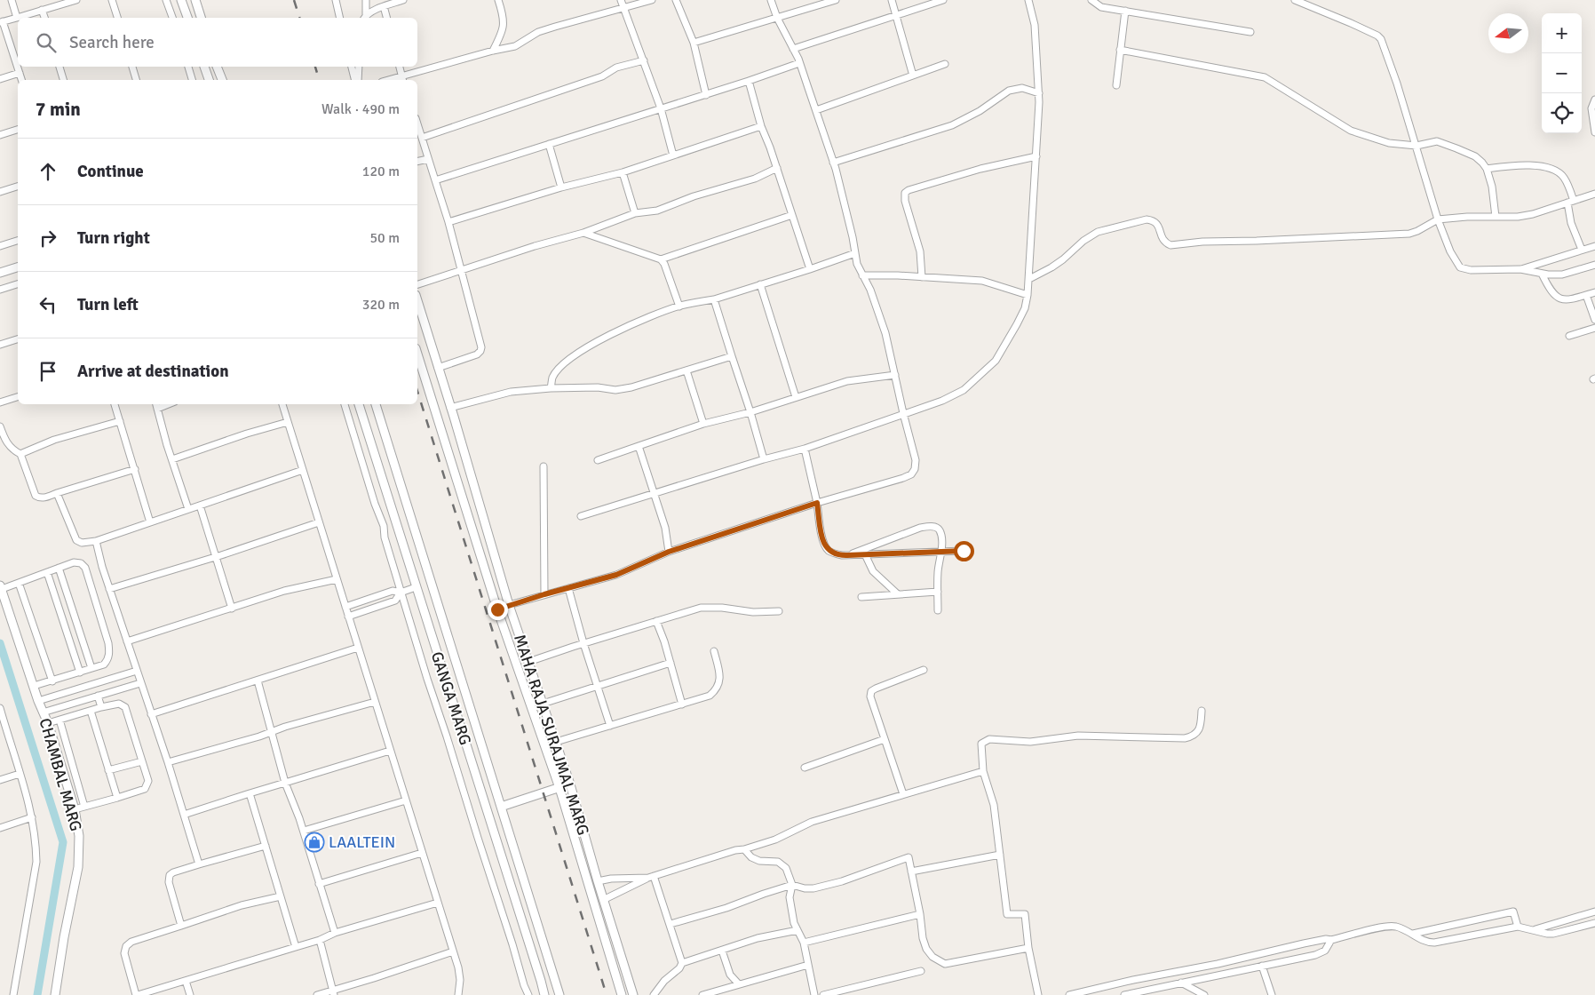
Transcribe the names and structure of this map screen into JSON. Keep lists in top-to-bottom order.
{
  "streets": {
    "street": ["GANGA MARG", "MAHA RAJA SURAJMAL MARG", "CHAMBAL MARG"]
  },
  "places": {
    "shop": ["LAALTEIN"]
  },
  "north": "left",
  "page": {
    "map_buttons": ["+", "−"],
    "search": "Search here",
    "heading": ["7 min", "Walk · 490 m"],
    "list": [
      ["Continue", "120 m"],
      ["Turn right", "50 m"],
      ["Turn left", "320 m"],
      "Arrive at destination"
    ]
  }
}
